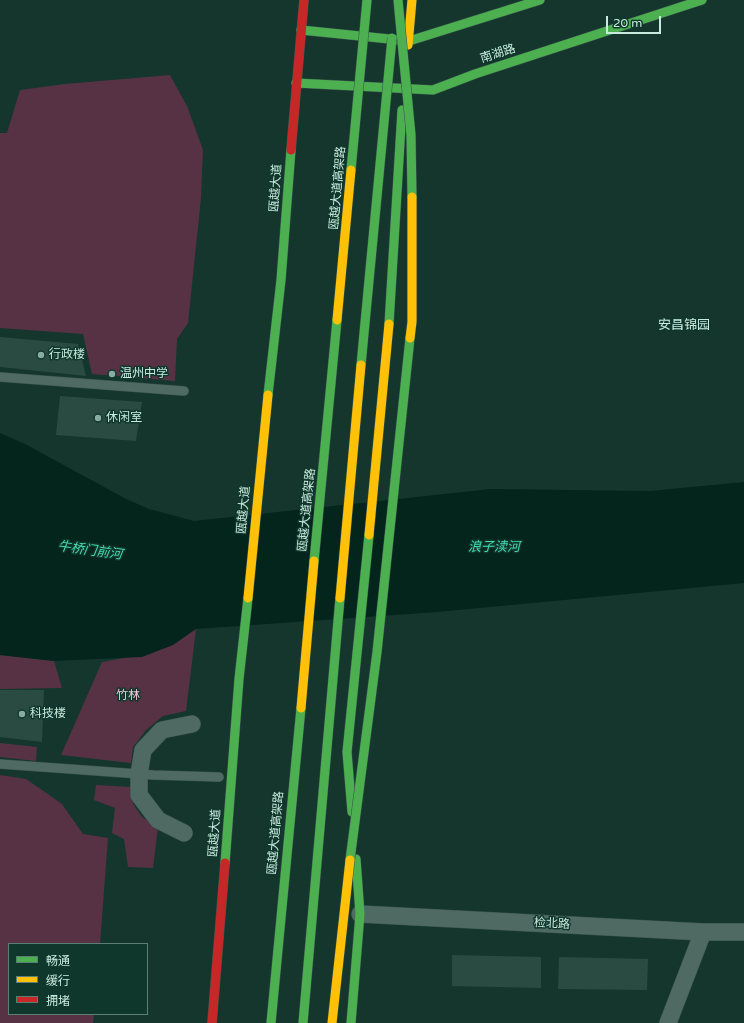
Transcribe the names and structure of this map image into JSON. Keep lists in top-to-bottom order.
{
  "streets": {
    "main road": ["南湖路", "瓯越大道", "瓯越大道高架路"],
    "street": ["检北路"]
  },
  "crossings": [
    ["南湖路", "瓯越大道"]
  ],
  "districts": ["安昌锦园"],
  "water": ["浪子渎河", "牛桥门前河"],
  "parks": ["竹林"],
  "places": [
    "行政楼",
    "温州中学",
    "休闲室",
    "科技楼"
  ],
  "legend": ["畅通", "缓行", "拥堵"],
  "scale_bar": "20 m"
}
